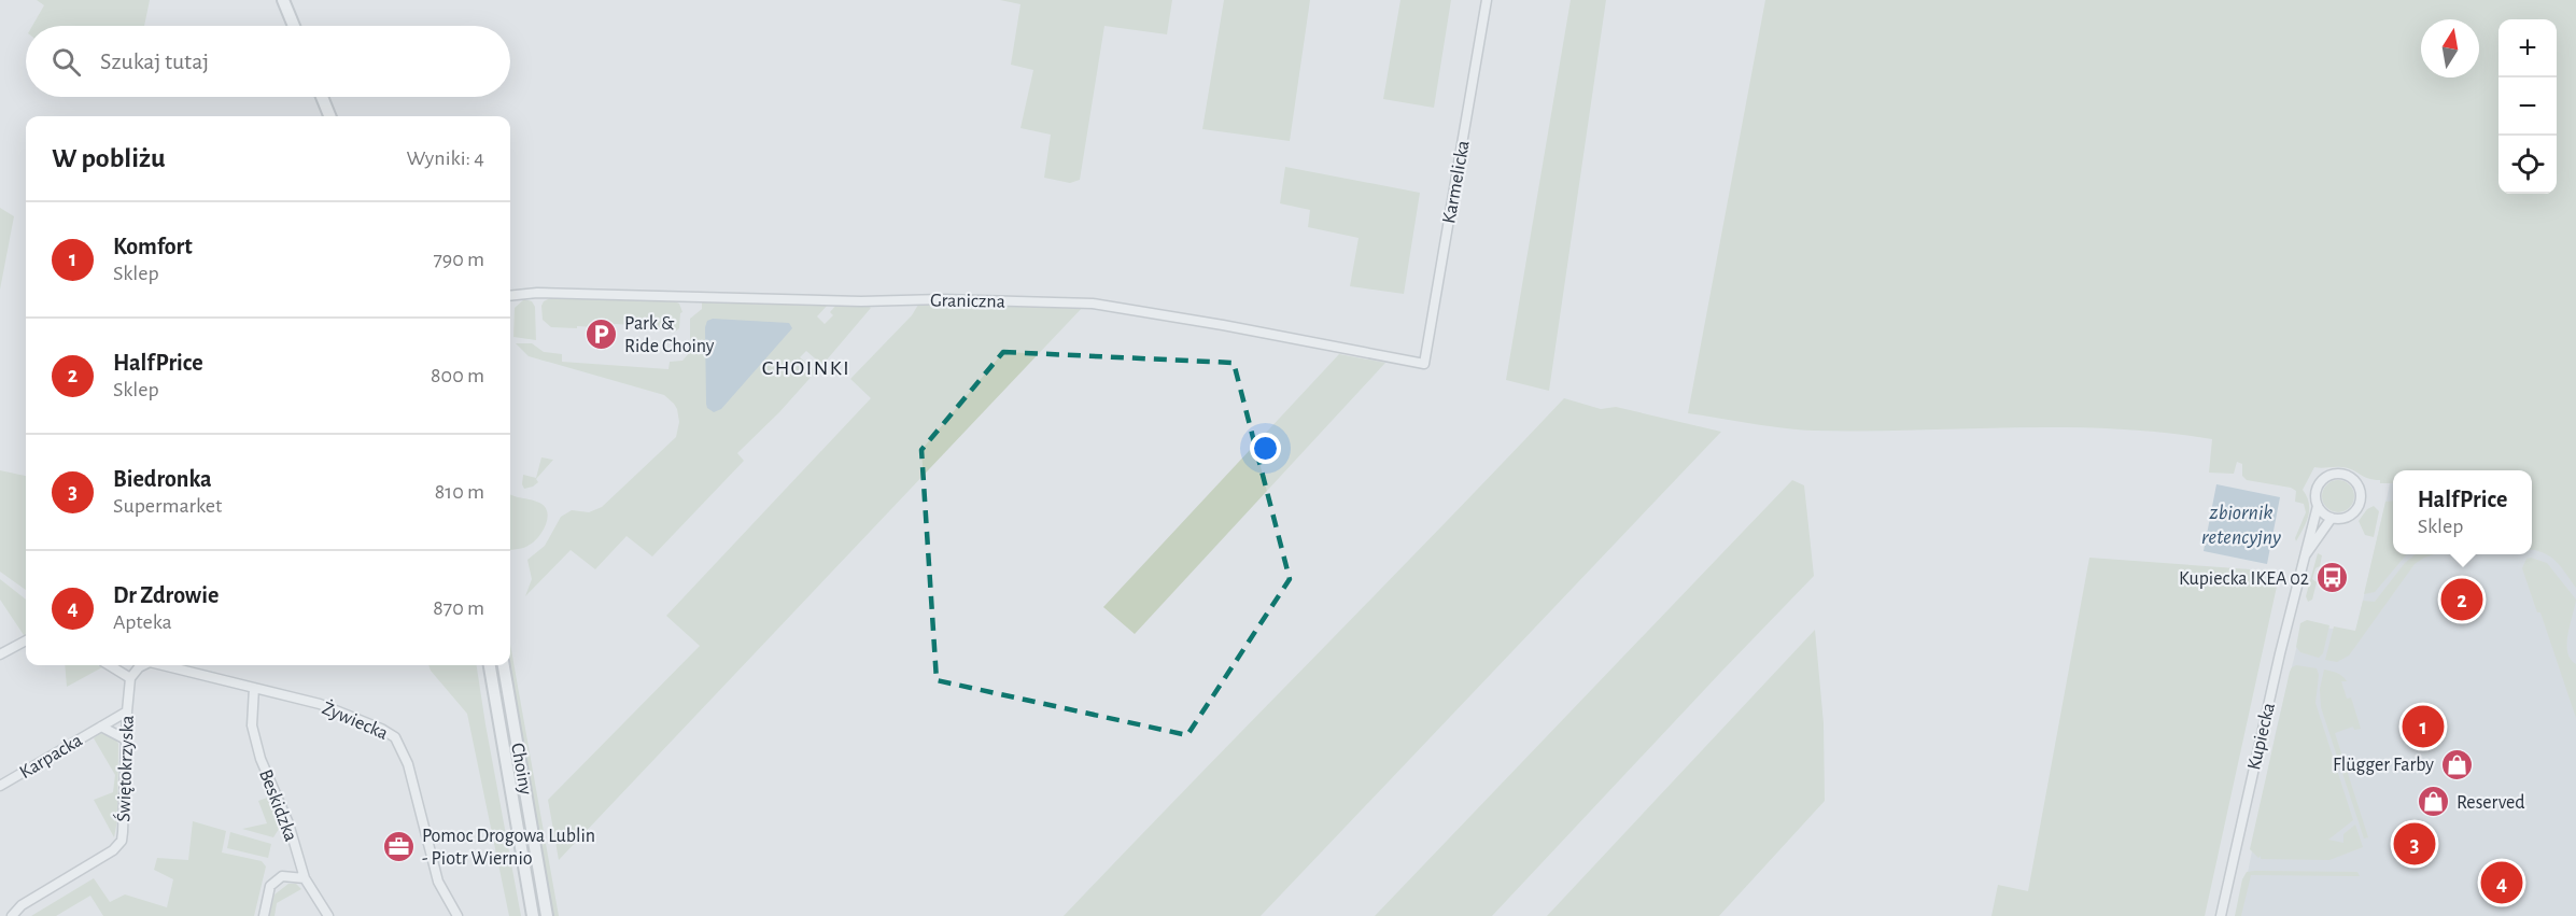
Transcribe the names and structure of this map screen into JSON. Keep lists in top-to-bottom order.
{
  "streets": {
    "street": [
      "Karmelicka",
      "Graniczna",
      "Żywiecka",
      "Kupiecka",
      "Karpacka",
      "Świętokrzyska",
      "Choiny",
      "Beskidzka"
    ]
  },
  "crossings": [
    ["Karmelicka", "Graniczna"],
    ["Żywiecka", "Świętokrzyska"],
    ["Żywiecka", "Beskidzka"],
    ["Karpacka", "Świętokrzyska"]
  ],
  "districts": ["CHOINKI"],
  "water": ["zbiornik retencyjny"],
  "places": {
    "parking": ["Park & Ride Choiny"],
    "bus stop": ["Kupiecka IKEA 02"],
    "shop": ["Flügger Farby", "Reserved"],
    "office": ["Pomoc Drogowa Lublin - Piotr Wiernio"]
  },
  "north": "top",
  "page": {
    "map_buttons": ["+", "−"],
    "search": "Szukaj tutaj",
    "heading": ["W pobliżu", "Wyniki: 4"],
    "list": [
      {
        "mark": "1",
        "name": "Komfort",
        "note": "Sklep",
        "value": "790 m"
      },
      {
        "mark": "2",
        "name": "HalfPrice",
        "note": "Sklep",
        "value": "800 m"
      },
      {
        "mark": "3",
        "name": "Biedronka",
        "note": "Supermarket",
        "value": "810 m"
      },
      {
        "mark": "4",
        "name": "Dr Zdrowie",
        "note": "Apteka",
        "value": "870 m"
      }
    ],
    "popup": ["HalfPrice", "Sklep"],
    "pins": [
      "2",
      "1",
      "3",
      "4"
    ]
  }
}
